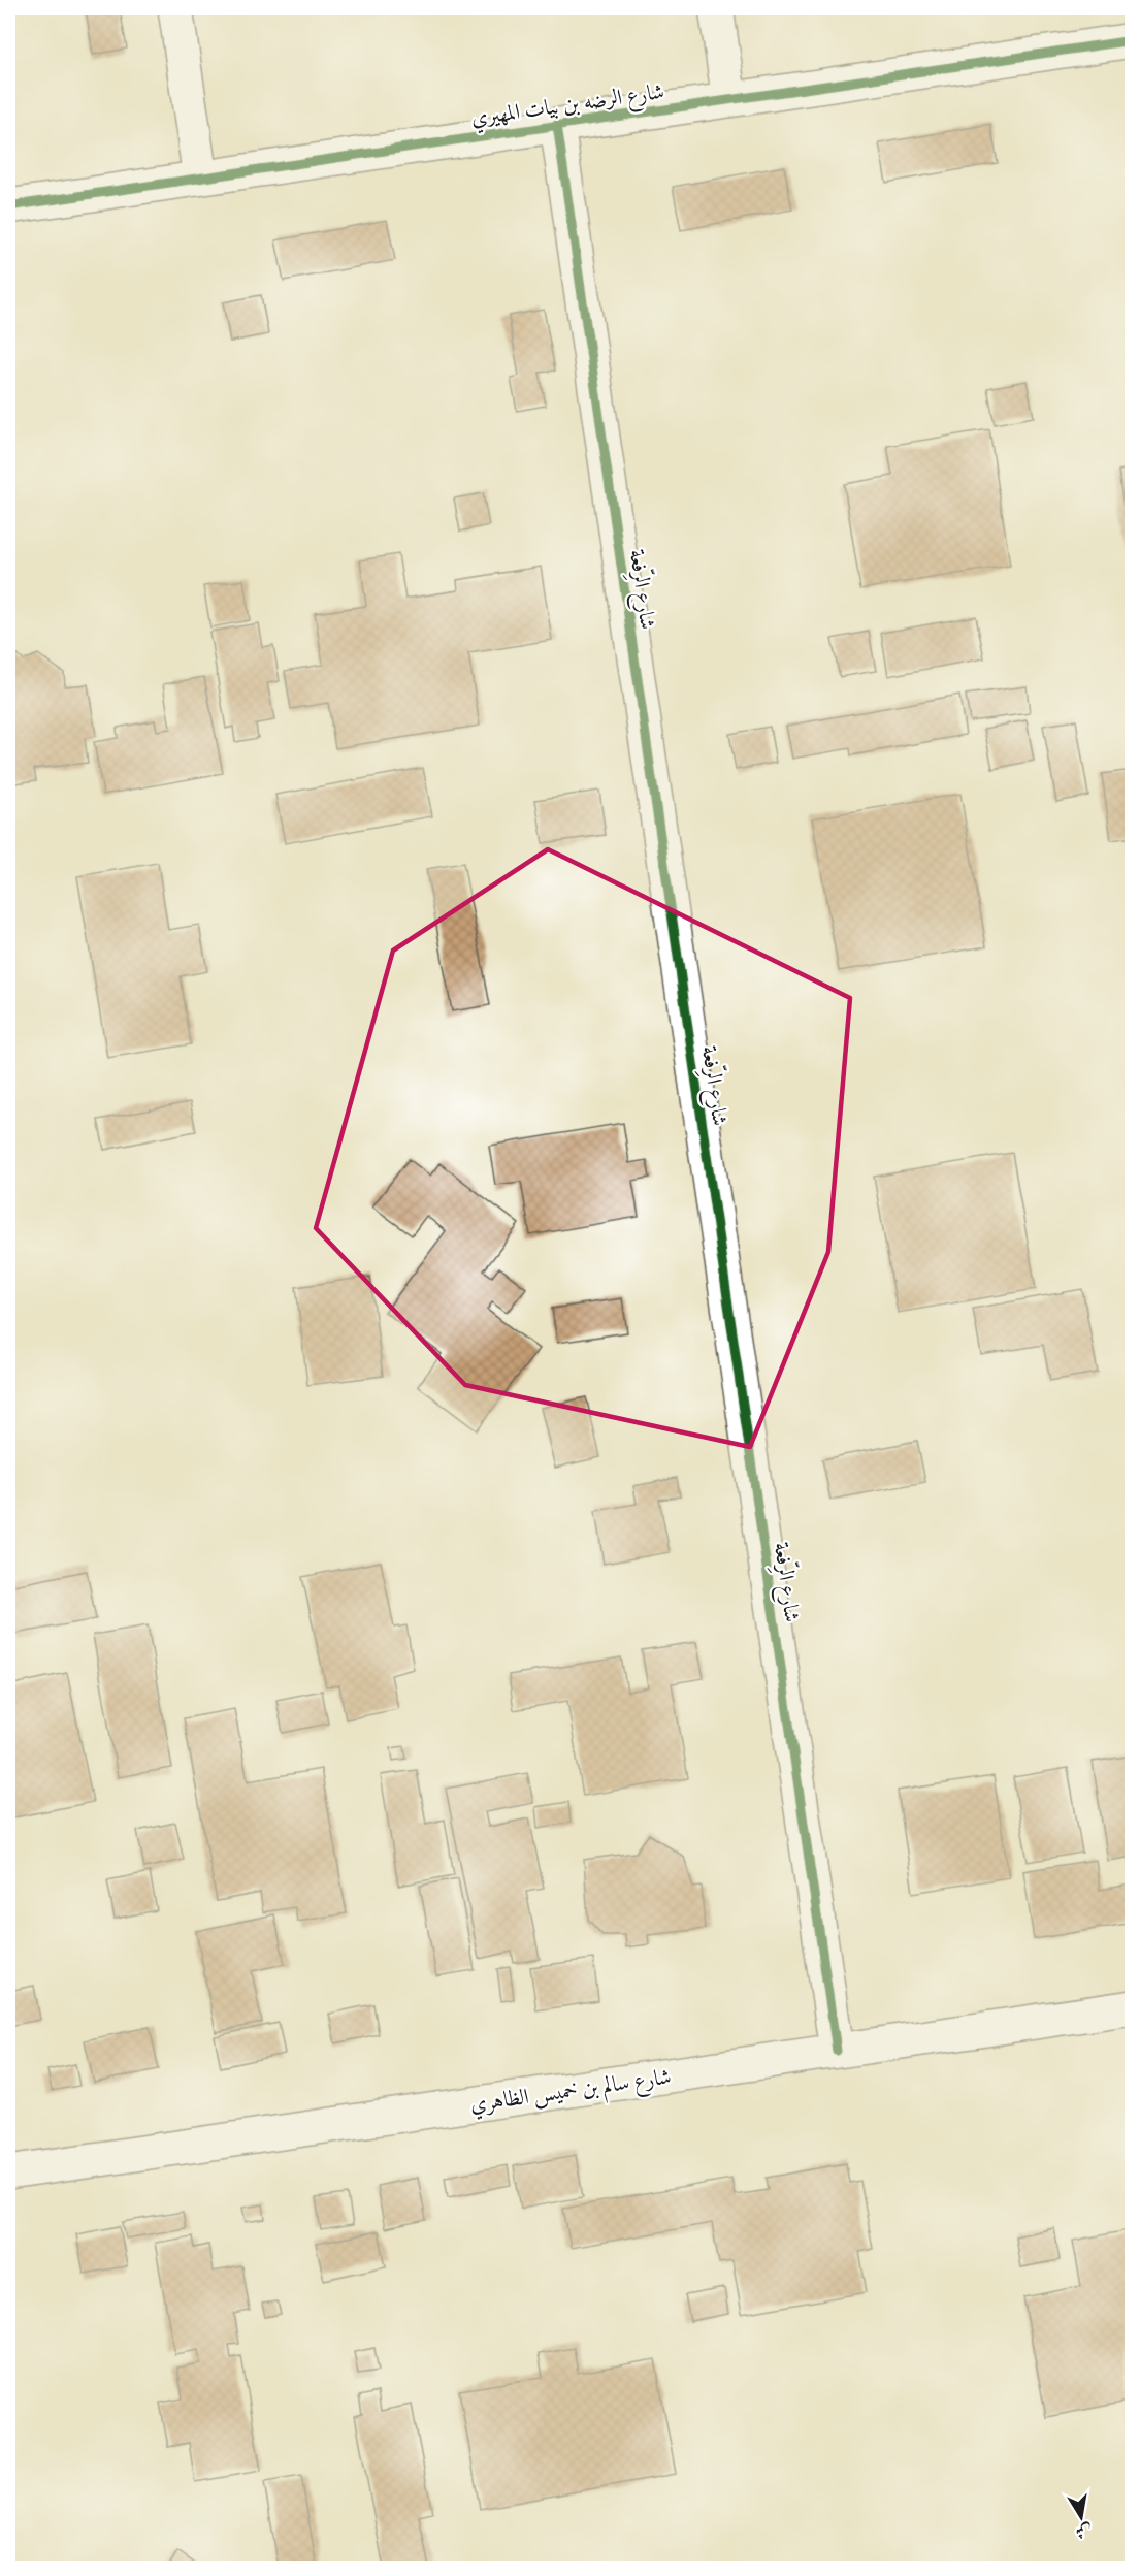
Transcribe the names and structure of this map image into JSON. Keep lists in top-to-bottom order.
{
  "streets": {
    "street": ["شارع الرضه بن بيات المهيري", "شارع الرِّفعة", "شارع سالم بن خميس الظاهري"]
  },
  "crossings": [
    ["شارع الرضه بن بيات المهيري", "شارع الرِّفعة"],
    ["شارع الرِّفعة", "شارع سالم بن خميس الظاهري"]
  ],
  "north": "bottom"
}
